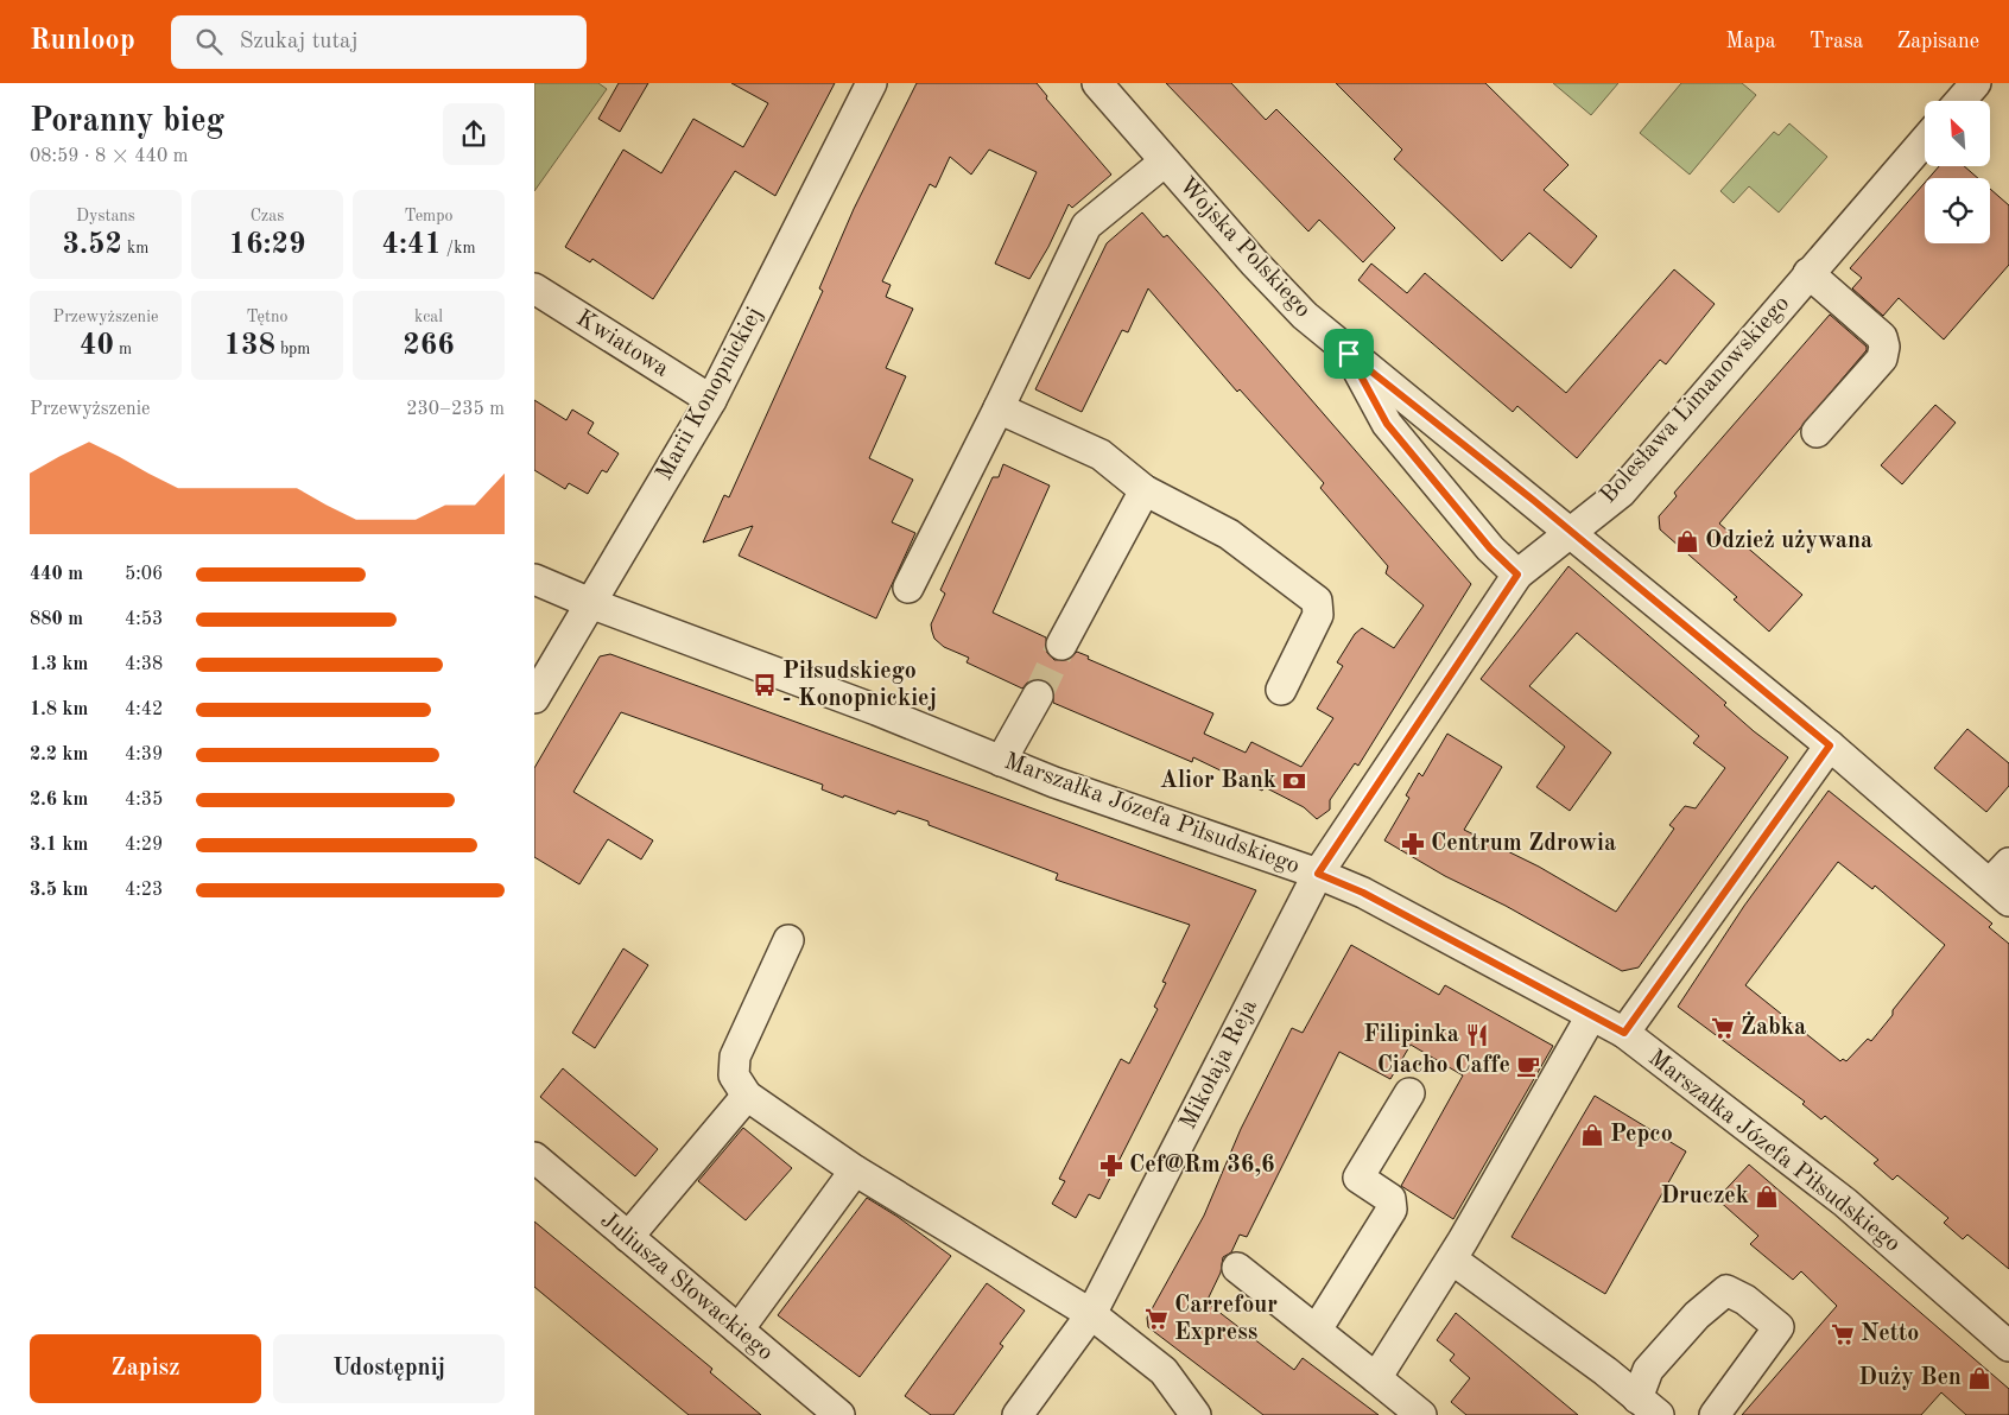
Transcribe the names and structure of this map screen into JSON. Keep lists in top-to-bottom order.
{
  "streets": {
    "street": [
      "Wojska Polskiego",
      "Kwiatowa",
      "Marii Konopnickiej",
      "Bolesława Limanowskiego",
      "Marszałka Józefa Piłsudskiego",
      "Mikołaja Reja",
      "Juliusza Słowackiego"
    ]
  },
  "crossings": [
    ["Wojska Polskiego", "Bolesława Limanowskiego"],
    ["Kwiatowa", "Marii Konopnickiej"],
    ["Marii Konopnickiej", "Marszałka Józefa Piłsudskiego"],
    ["Bolesława Limanowskiego", "Marszałka Józefa Piłsudskiego"],
    ["Bolesława Limanowskiego", "Mikołaja Reja"],
    ["Marszałka Józefa Piłsudskiego", "Mikołaja Reja"]
  ],
  "places": {
    "shop": [
      "Odzież używana",
      "Pepco",
      "Druczek",
      "Duży Ben"
    ],
    "bus stop": ["Piłsudskiego - Konopnickiej"],
    "bank": ["Alior Bank"],
    "pharmacy": ["Centrum Zdrowia", "Cef@Rm 36,6"],
    "supermarket": ["Żabka", "Carrefour Express", "Netto"],
    "restaurant": ["Filipinka"],
    "cafe": ["Ciacho Caffe"]
  },
  "north": "top left",
  "page": {
    "header": "Runloop",
    "search": "Szukaj tutaj",
    "nav": ["Mapa", "Trasa", "Zapisane"],
    "heading": ["Poranny bieg", "08:59 · 8 × 440 m"],
    "stats": [
      ["Dystans", "3.52 km"],
      ["Czas", "16:29"],
      ["Tempo", "4:41 /km"],
      ["Przewyższenie", "40 m"],
      ["Tętno", "138 bpm"],
      ["kcal", "266"]
    ],
    "chart": ["Przewyższenie", "230–235 m"],
    "list": [
      {
        "name": "440 m",
        "note": "5:06"
      },
      {
        "name": "880 m",
        "note": "4:53"
      },
      {
        "name": "1.3 km",
        "note": "4:38"
      },
      {
        "name": "1.8 km",
        "note": "4:42"
      },
      {
        "name": "2.2 km",
        "note": "4:39"
      },
      {
        "name": "2.6 km",
        "note": "4:35"
      },
      {
        "name": "3.1 km",
        "note": "4:29"
      },
      {
        "name": "3.5 km",
        "note": "4:23"
      }
    ],
    "buttons": ["Zapisz", "Udostępnij"]
  }
}
